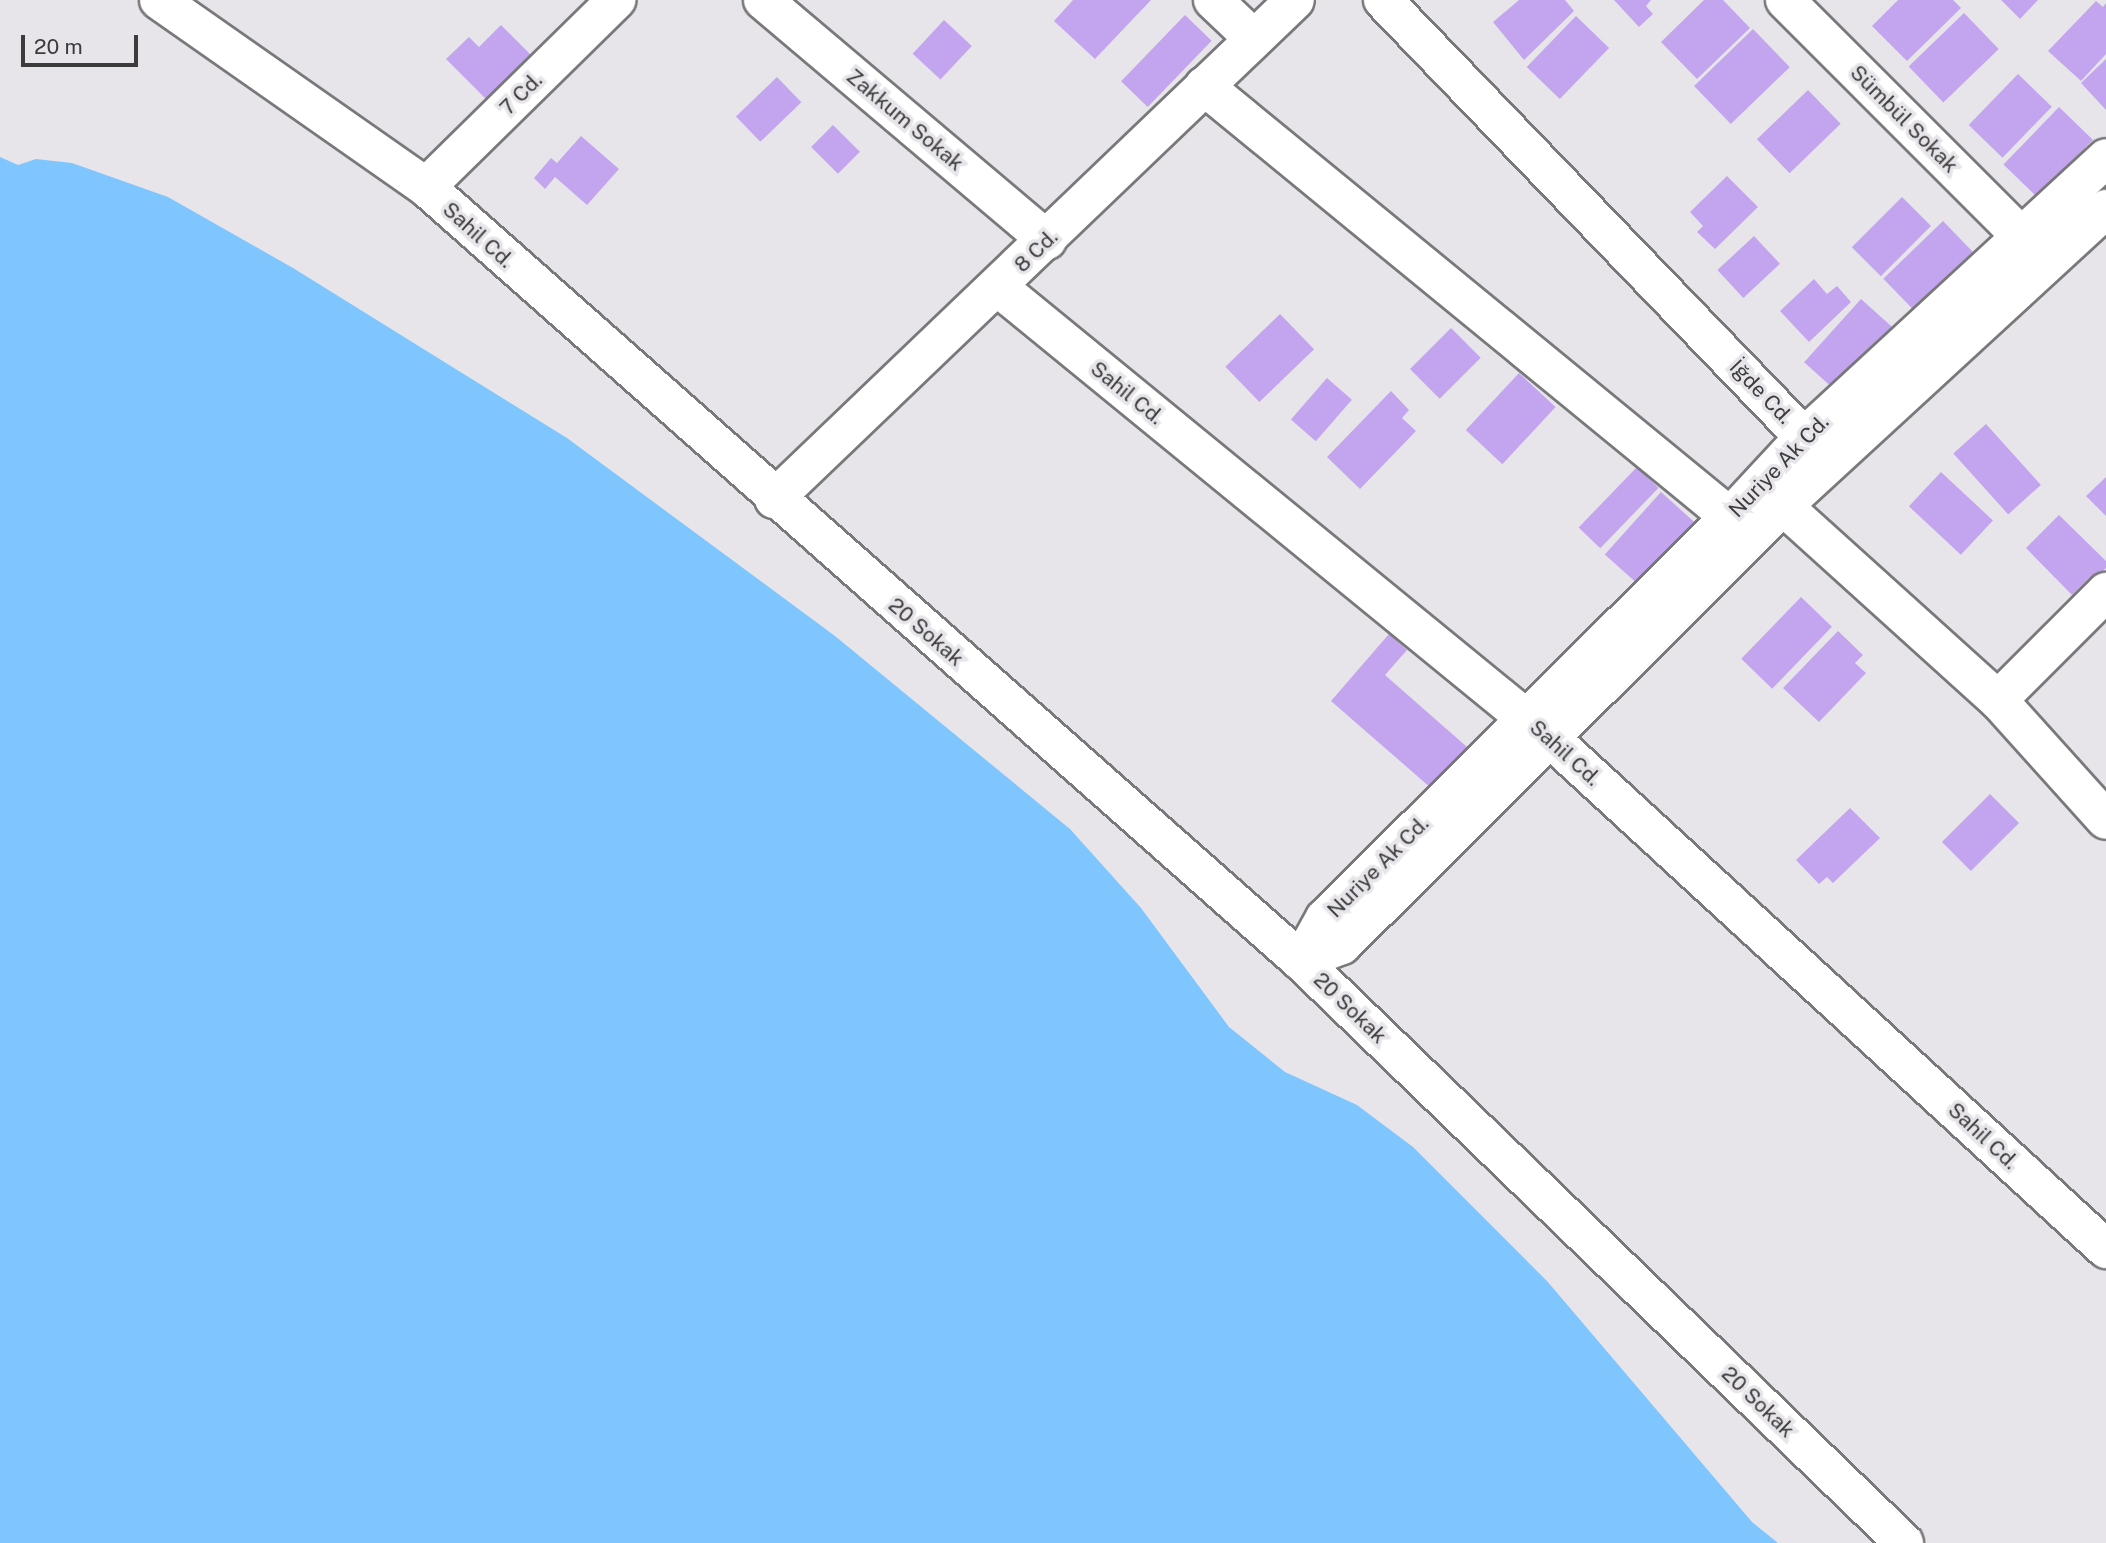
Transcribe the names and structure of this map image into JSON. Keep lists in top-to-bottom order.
{
  "streets": {
    "street": [
      "7 Cd.",
      "Sümbül Sokak",
      "Zakkum Sokak",
      "Sahil Cd.",
      "8 Cd.",
      "İğde Cd.",
      "Nuriye Ak Cd.",
      "20 Sokak"
    ]
  },
  "crossings": [
    ["7 Cd.", "Sahil Cd."],
    ["Sümbül Sokak", "Nuriye Ak Cd."],
    ["Zakkum Sokak", "8 Cd."],
    ["Sahil Cd.", "8 Cd."],
    ["Sahil Cd.", "Nuriye Ak Cd."],
    ["Sahil Cd.", "20 Sokak"],
    ["8 Cd.", "20 Sokak"],
    ["İğde Cd.", "Nuriye Ak Cd."],
    ["Nuriye Ak Cd.", "20 Sokak"]
  ],
  "scale_bar": "20 m"
}
